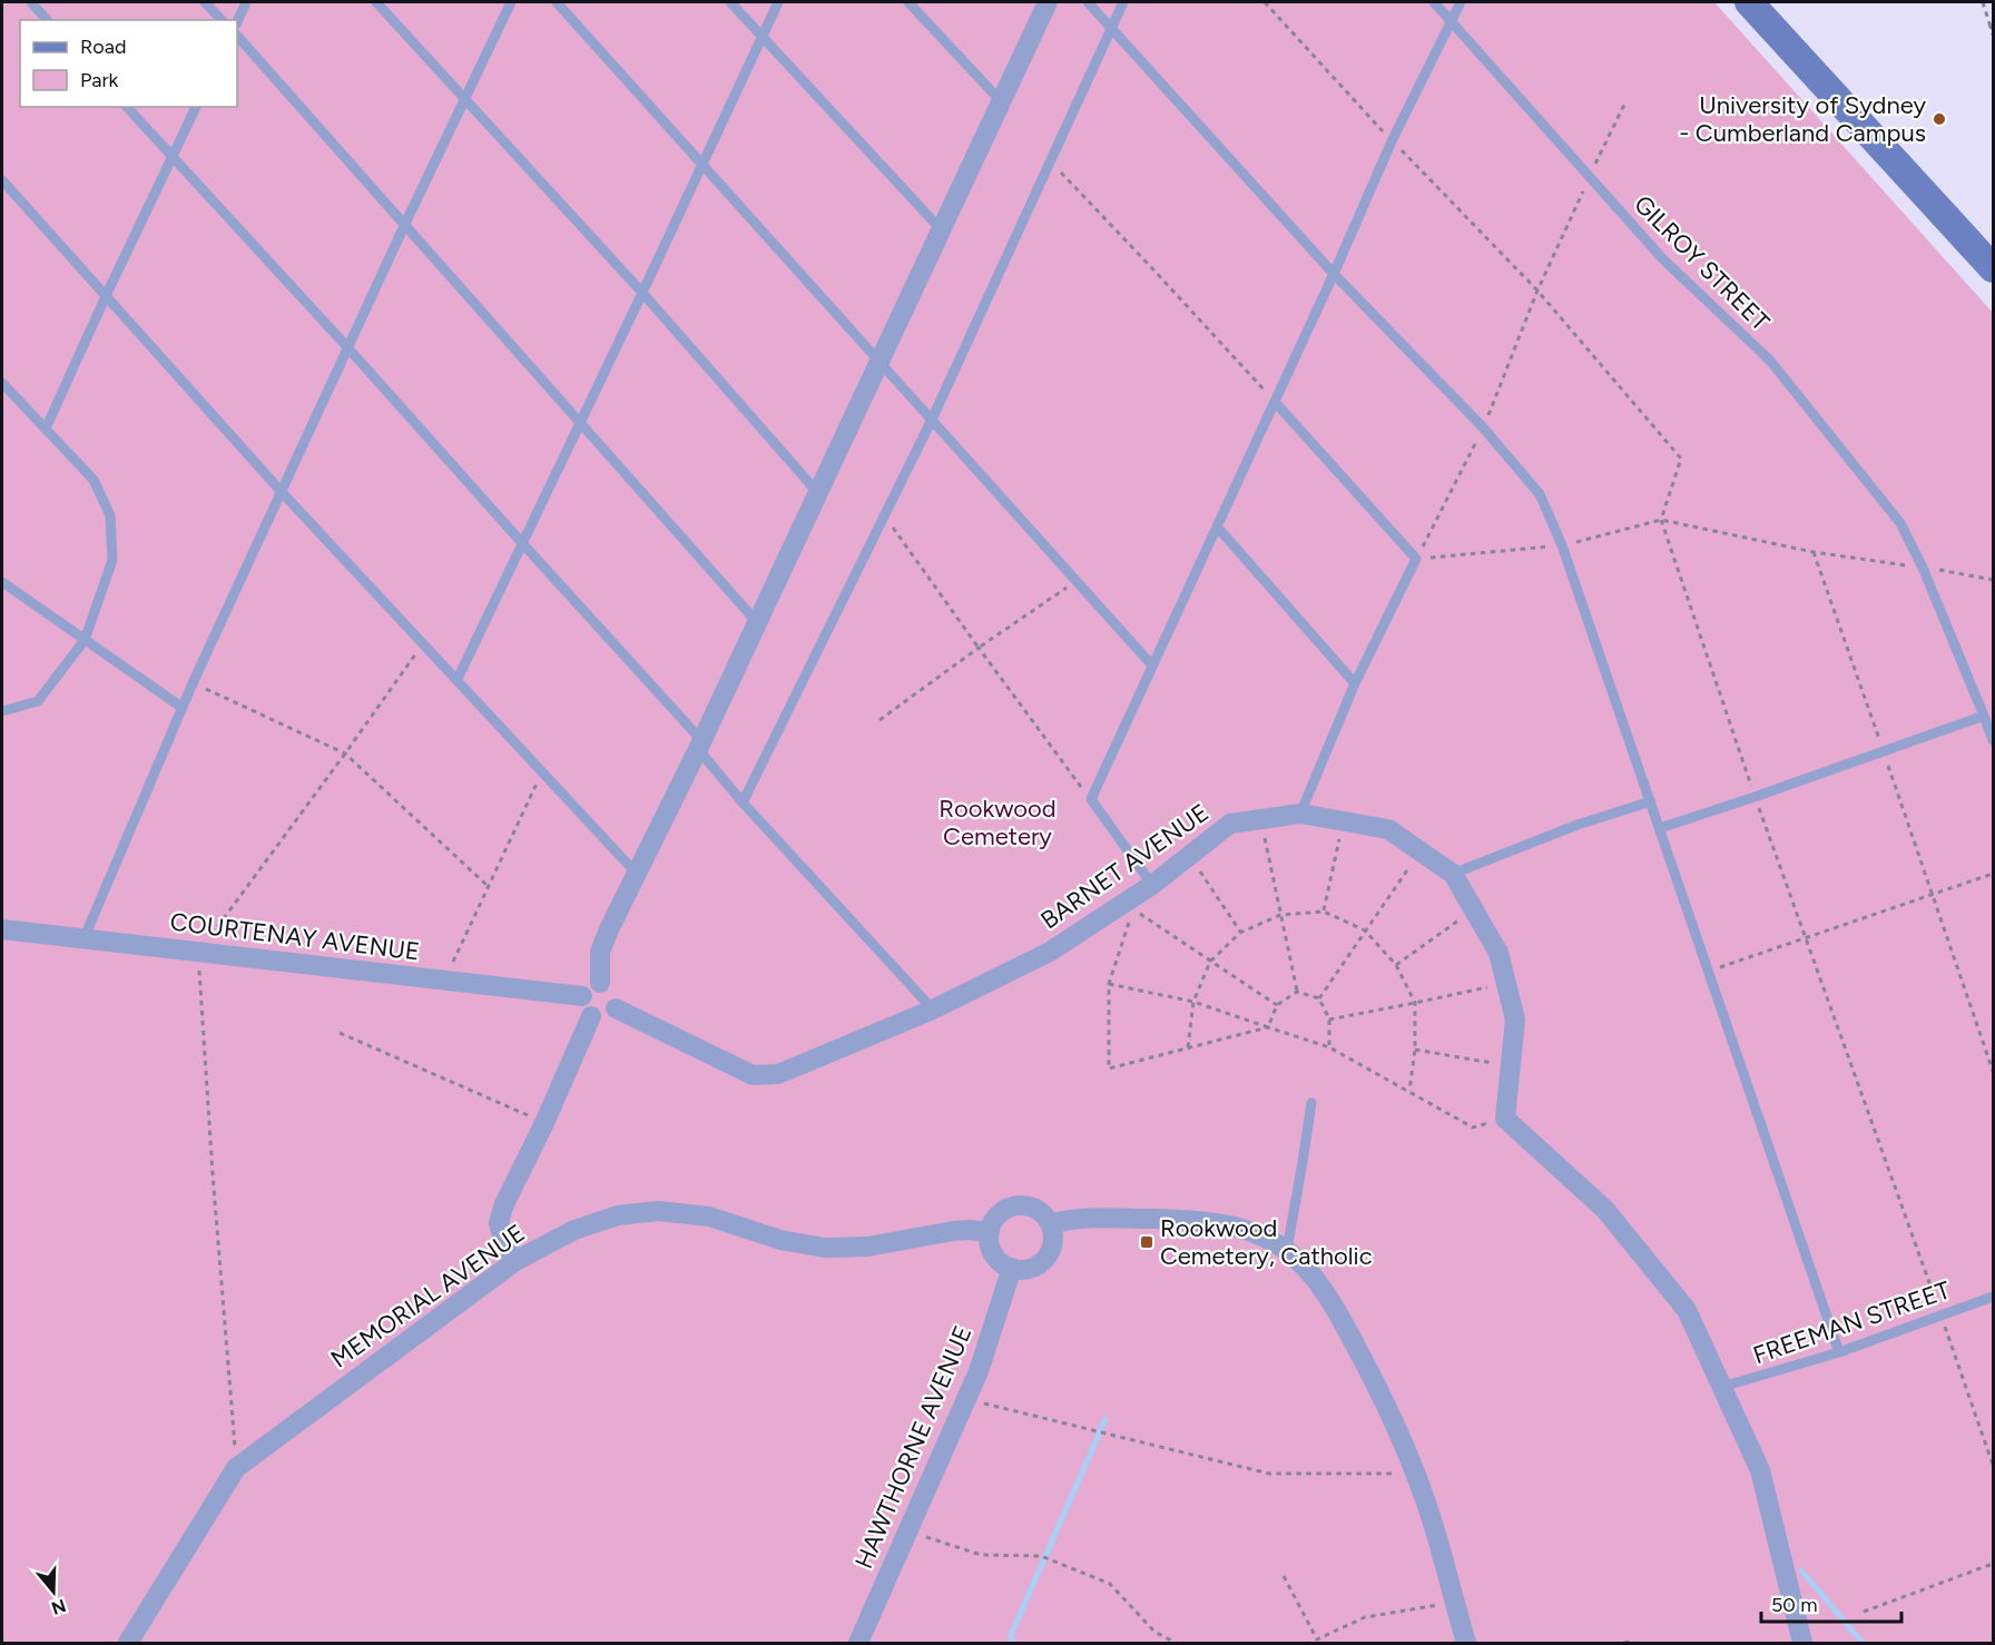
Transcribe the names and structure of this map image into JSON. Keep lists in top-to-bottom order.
{
  "streets": {
    "street": [
      "BARNET AVENUE",
      "COURTENAY AVENUE",
      "MEMORIAL AVENUE",
      "HAWTHORNE AVENUE"
    ],
    "lane": ["GILROY STREET", "FREEMAN STREET"]
  },
  "crossings": [
    ["BARNET AVENUE", "COURTENAY AVENUE"],
    ["MEMORIAL AVENUE", "HAWTHORNE AVENUE"]
  ],
  "parks": ["Rookwood Cemetery"],
  "places": {
    "other": ["University of Sydney - Cumberland Campus"],
    "transit": ["Rookwood Cemetery, Catholic"]
  },
  "legend": ["Road", "Park"],
  "scale_bar": "50 m",
  "north": "bottom"
}
